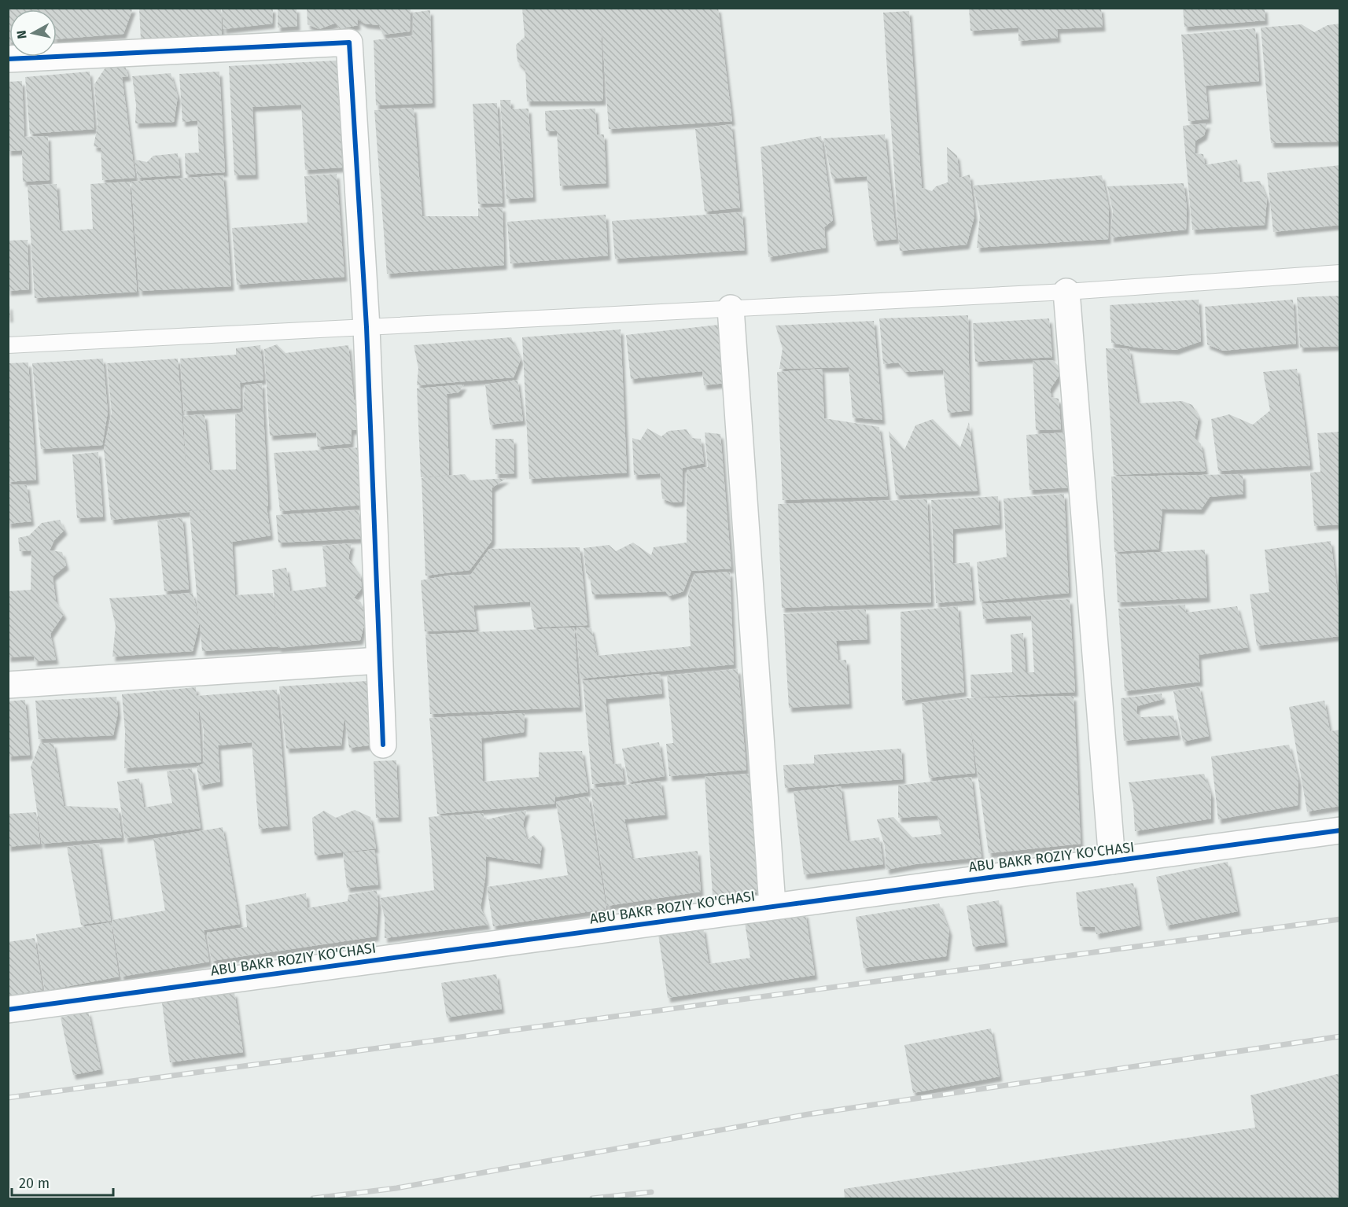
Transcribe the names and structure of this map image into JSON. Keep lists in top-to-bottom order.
{
  "streets": {
    "street": ["ABU BAKR ROZIY KO'CHASI"]
  },
  "scale_bar": "20 m",
  "north": "left"
}
